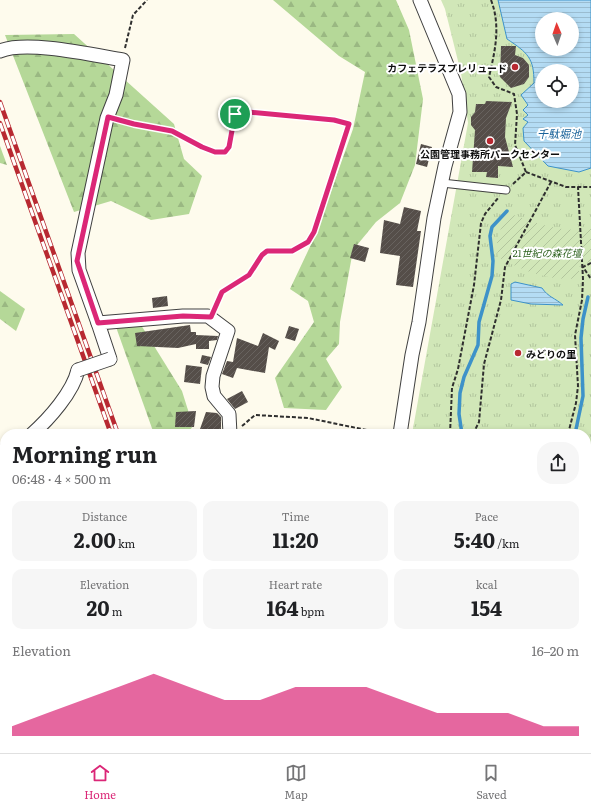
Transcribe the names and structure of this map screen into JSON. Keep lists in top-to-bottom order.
{
  "water": ["千駄堀池"],
  "parks": ["21世紀の森花壇"],
  "places": ["カフェテラスプレリュード", "公園管理事務所パークセンター", "みどりの里"],
  "north": "top",
  "page": {
    "heading": ["Morning run", "06:48 · 4 × 500 m"],
    "stats": [
      ["Distance", "2.00 km"],
      ["Time", "11:20"],
      ["Pace", "5:40 /km"],
      ["Elevation", "20 m"],
      ["Heart rate", "164 bpm"],
      ["kcal", "154"]
    ],
    "chart": ["Elevation", "16–20 m"],
    "tabs": ["Home", "Map", "Saved"]
  }
}
